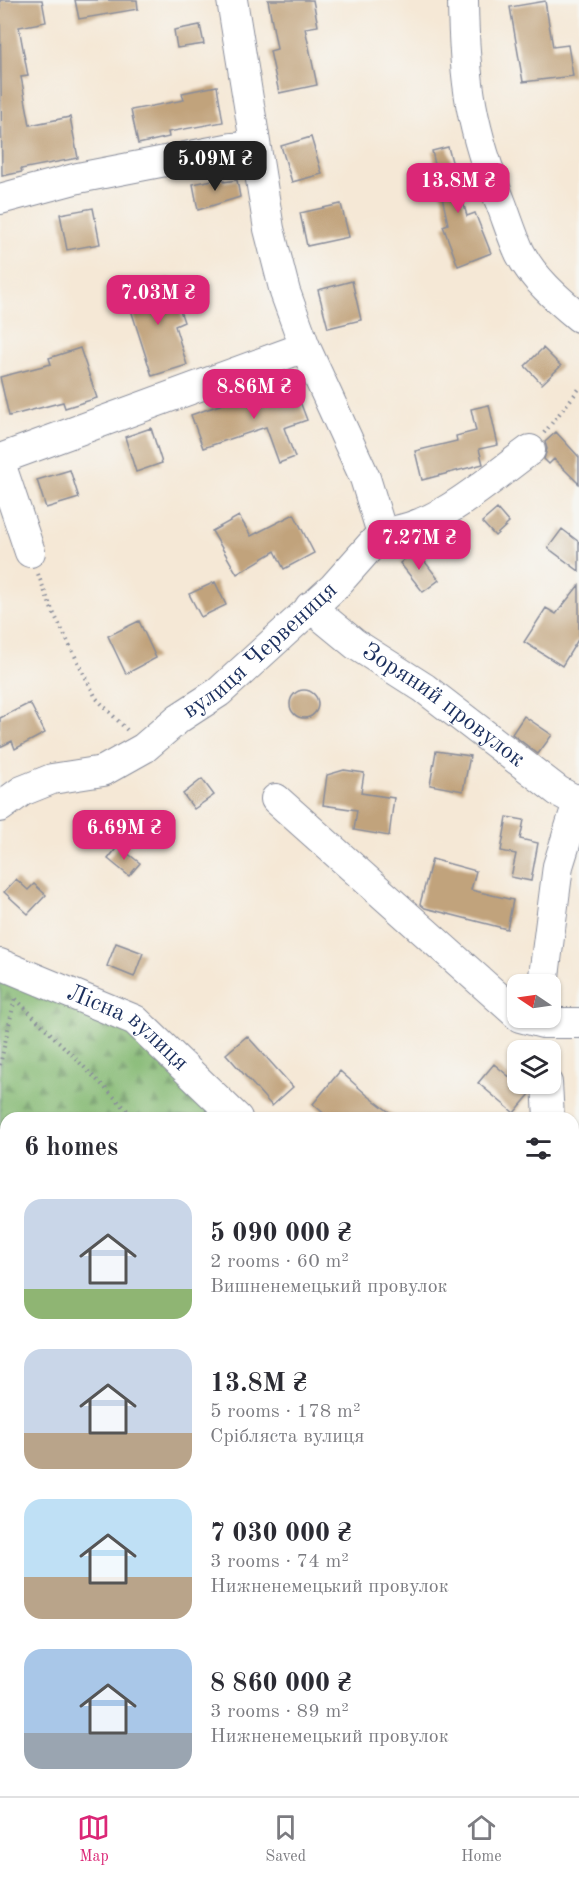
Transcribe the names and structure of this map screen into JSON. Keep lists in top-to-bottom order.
{
  "streets": {
    "street": ["вулиця Червениця", "Зоряний провулок", "Лісна вулиця"]
  },
  "crossings": [
    ["вулиця Червениця", "Зоряний провулок"]
  ],
  "north": "left",
  "page": {
    "price": [
      "5.09M ₴",
      "13.8M ₴",
      "7.03M ₴",
      "8.86M ₴",
      "7.27M ₴",
      "6.69M ₴"
    ],
    "heading": "6 homes",
    "list": [
      {
        "name": "5 090 000 ₴",
        "note": "2 rooms · 60 m² · Вишненемецький провулок"
      },
      {
        "name": "13.8M ₴",
        "note": "5 rooms · 178 m² · Срібляста вулиця"
      },
      {
        "name": "7 030 000 ₴",
        "note": "3 rooms · 74 m² · Нижненемецький провулок"
      },
      {
        "name": "8 860 000 ₴",
        "note": "3 rooms · 89 m² · Нижненемецький провулок"
      }
    ],
    "tabs": ["Map", "Saved", "Home"]
  }
}
